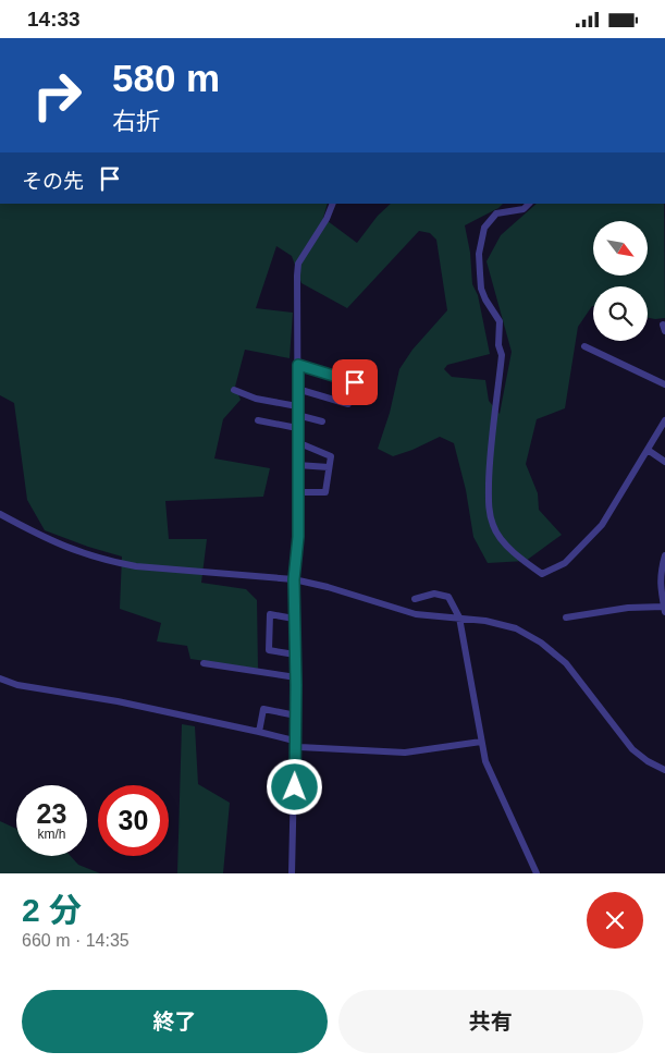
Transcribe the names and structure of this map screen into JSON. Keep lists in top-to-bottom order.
{
  "north": "bottom right",
  "page": {
    "status": "14:33",
    "turn": ["580 m", "右折"],
    "then": "その先",
    "speed": "23 km/h",
    "limit": "30",
    "heading": ["2 分", "660 m · 14:35"],
    "buttons": ["終了", "共有"]
  }
}
